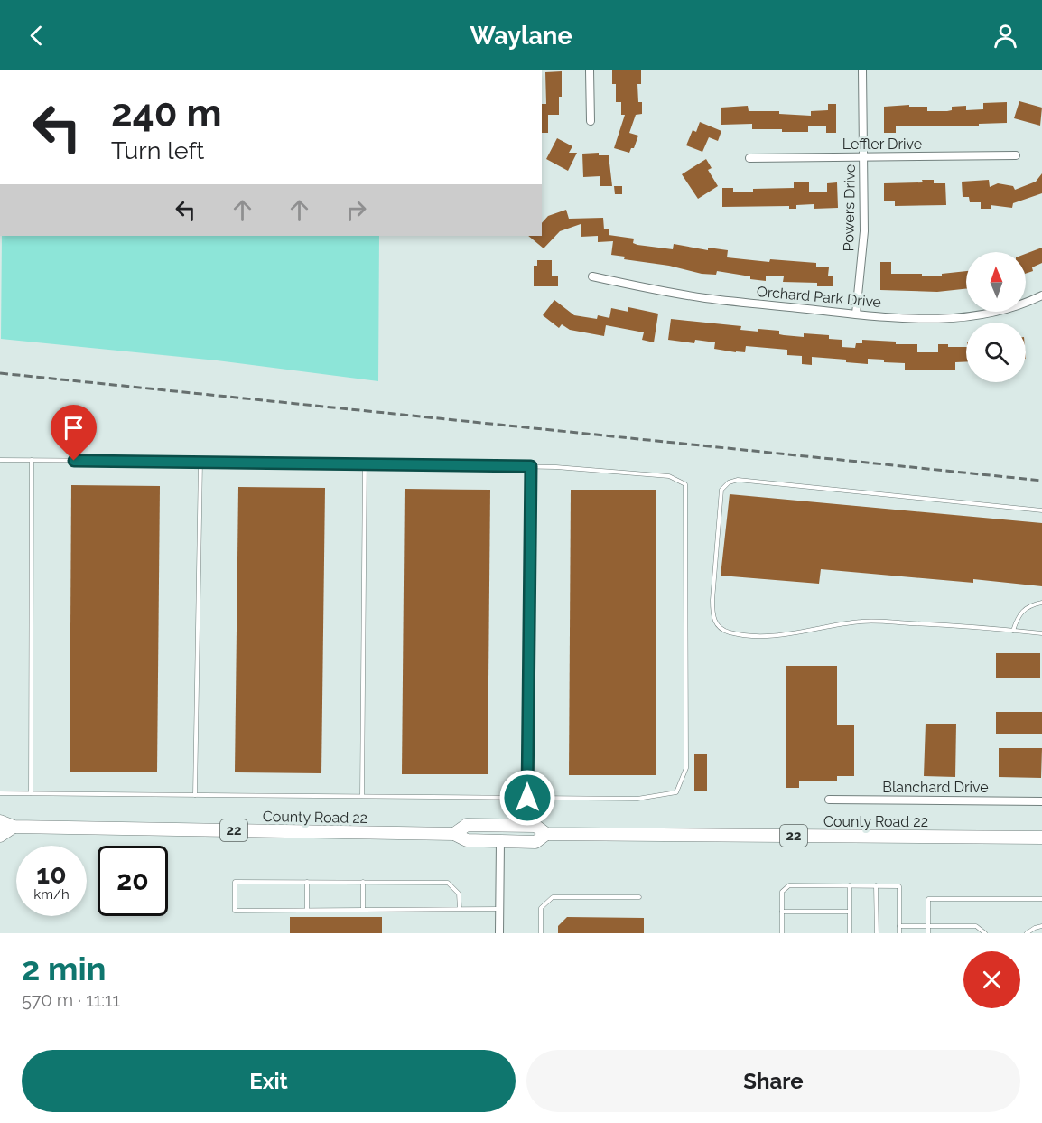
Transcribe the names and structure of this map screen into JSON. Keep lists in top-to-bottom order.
{
  "streets": {
    "main road": ["County Road 22", "22"],
    "street": [
      "Leffler Drive",
      "Powers Drive",
      "Orchard Park Drive",
      "Blanchard Drive"
    ]
  },
  "crossings": [
    ["Leffler Drive", "Powers Drive"],
    ["Powers Drive", "Orchard Park Drive"]
  ],
  "north": "top",
  "page": {
    "header": "Waylane",
    "turn": ["240 m", "Turn left"],
    "speed": "10 km/h",
    "limit": "20",
    "heading": ["2 min", "570 m · 11:11"],
    "buttons": ["Exit", "Share"]
  }
}
